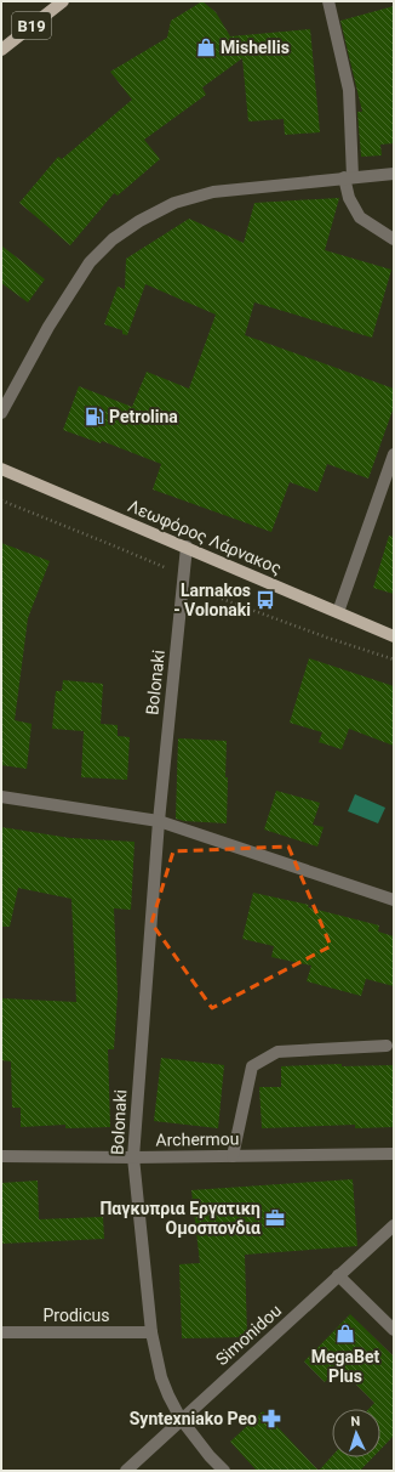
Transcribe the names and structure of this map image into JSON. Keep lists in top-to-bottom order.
{
  "streets": {
    "main road": ["B19", "Λεωφόρος Λάρνακος"],
    "street": [
      "Bolonaki",
      "Archermou",
      "Prodicus",
      "Simonidou"
    ]
  },
  "crossings": [
    ["Λεωφόρος Λάρνακος", "Bolonaki"],
    ["Bolonaki", "Archermou"],
    ["Bolonaki", "Prodicus"],
    ["Bolonaki", "Simonidou"]
  ],
  "places": {
    "shop": ["Mishellis", "MegaBet Plus"],
    "fuel station": ["Petrolina"],
    "bus stop": ["Larnakos - Volonaki"],
    "office": ["Παγκυπρια Εργατικη Ομοσπονδια"],
    "pharmacy": ["Syntexniako Peo"]
  },
  "north": "top"
}
